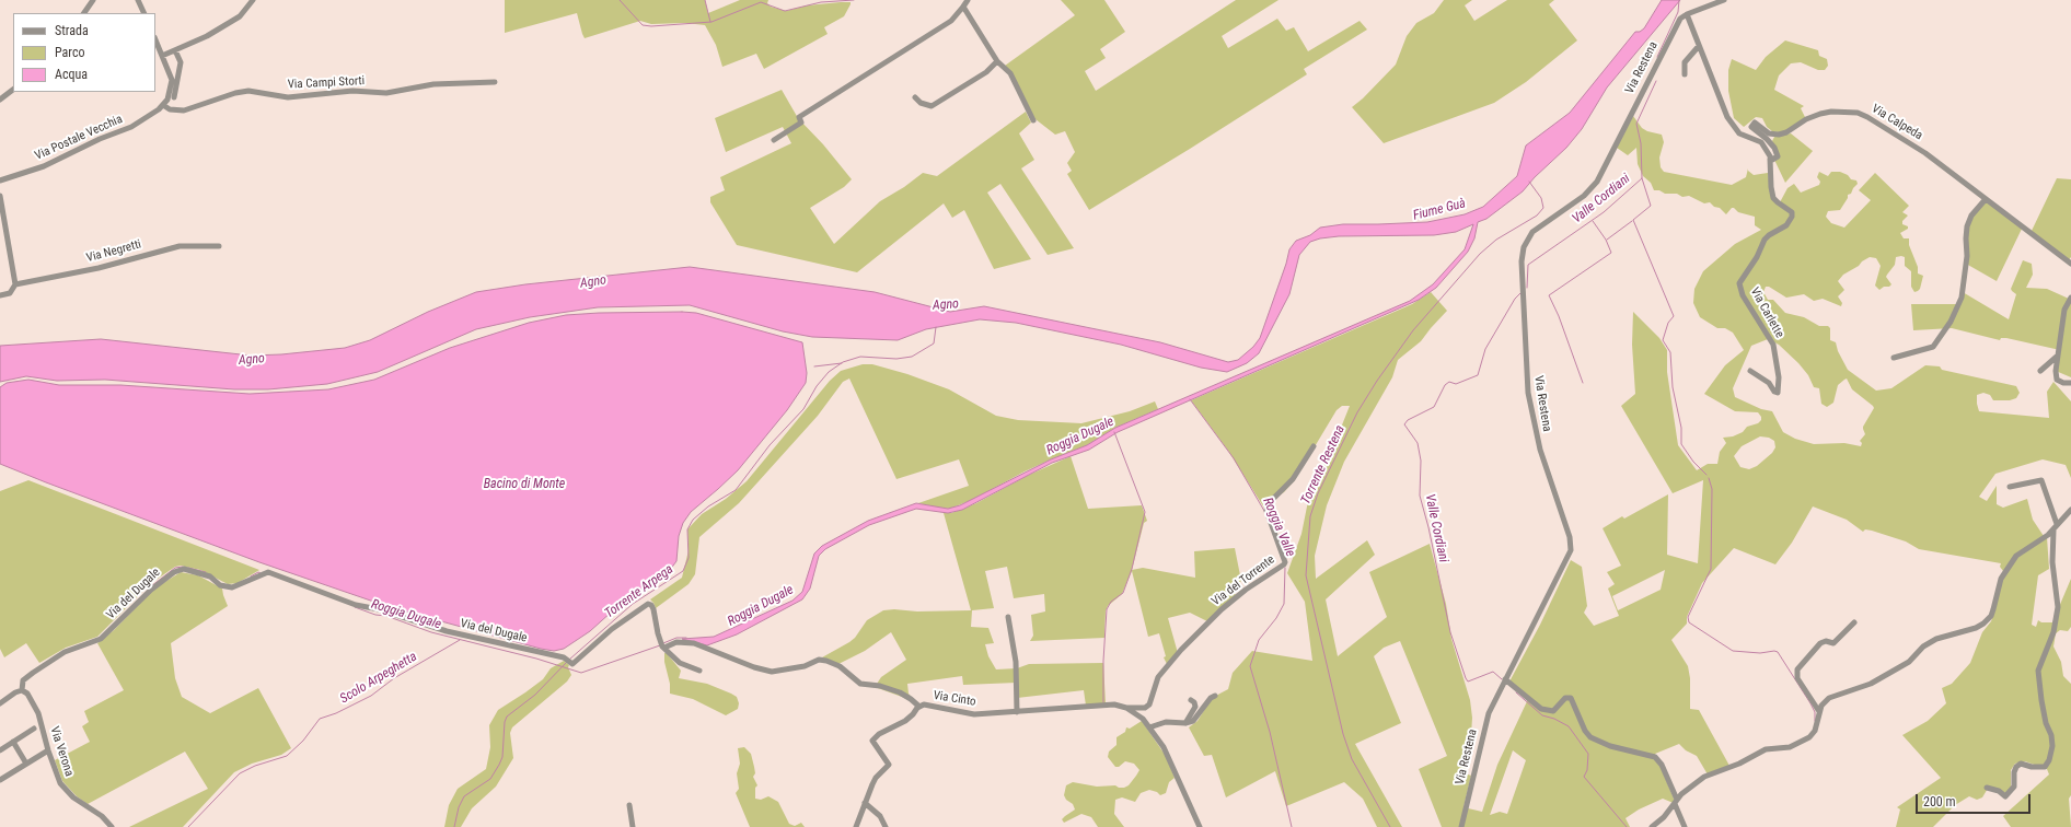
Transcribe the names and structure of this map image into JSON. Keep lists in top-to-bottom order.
{
  "streets": {
    "street": [
      "Via Restena",
      "Via Campi Storti",
      "Via Calpeda",
      "Via Postale Vecchia",
      "Via Negretti",
      "Via Carlette",
      "Via del Torrente",
      "Via del Dugale",
      "Via Cinto",
      "Via Verona"
    ]
  },
  "crossings": [
    ["Via Campi Storti", "Via Postale Vecchia"],
    ["Via Calpeda", "Via Carlette"],
    ["Via del Torrente", "Via Cinto"],
    ["Via del Dugale", "Via Verona"]
  ],
  "water": [
    "Valle Cordiani",
    "Fiume Guà",
    "Agno",
    "Roggia Dugale",
    "Torrente Restena",
    "Bacino di Monte",
    "Roggia Valle",
    "Torrente Arpega",
    "Scolo Arpeghetta"
  ],
  "legend": ["Strada", "Parco", "Acqua"],
  "scale_bar": "200 m"
}
